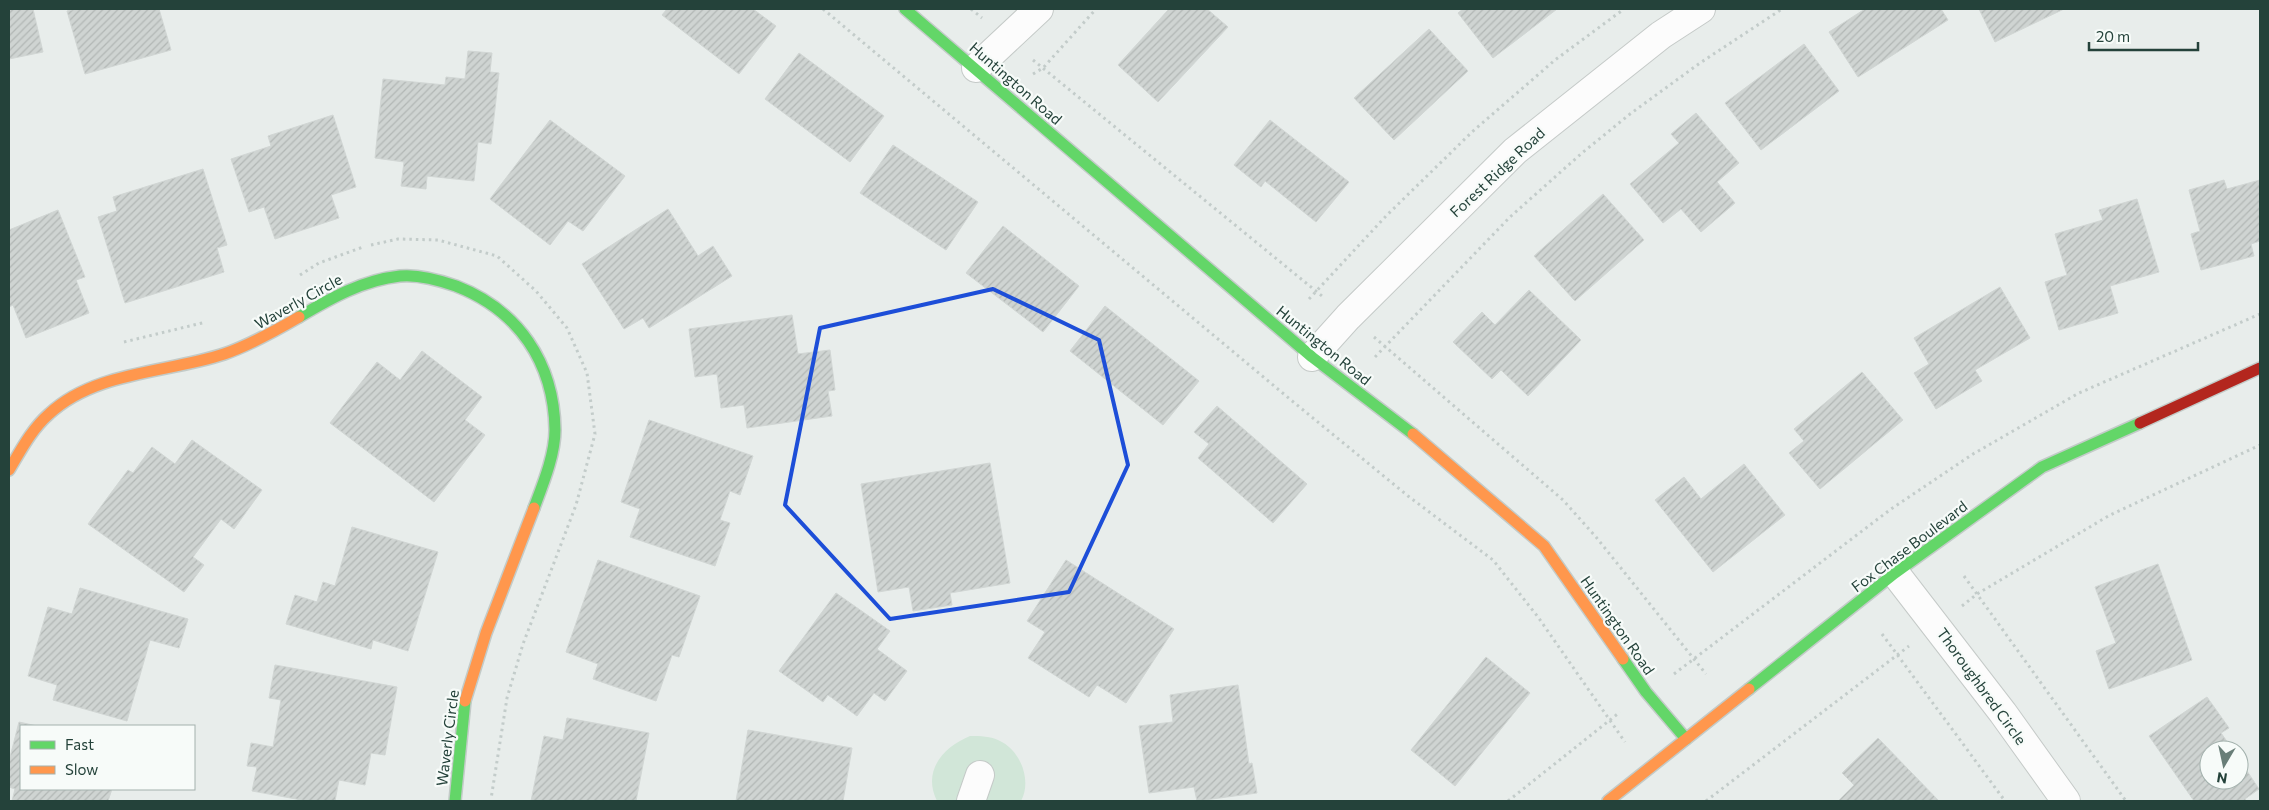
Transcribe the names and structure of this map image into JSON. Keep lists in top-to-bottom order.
{
  "streets": {
    "street": [
      "Huntington Road",
      "Forest Ridge Road",
      "Waverly Circle",
      "Fox Chase Boulevard",
      "Thoroughbred Circle"
    ]
  },
  "crossings": [
    ["Huntington Road", "Forest Ridge Road"],
    ["Huntington Road", "Fox Chase Boulevard"],
    ["Fox Chase Boulevard", "Thoroughbred Circle"]
  ],
  "legend": ["Fast", "Slow"],
  "scale_bar": "20 m",
  "north": "bottom"
}
